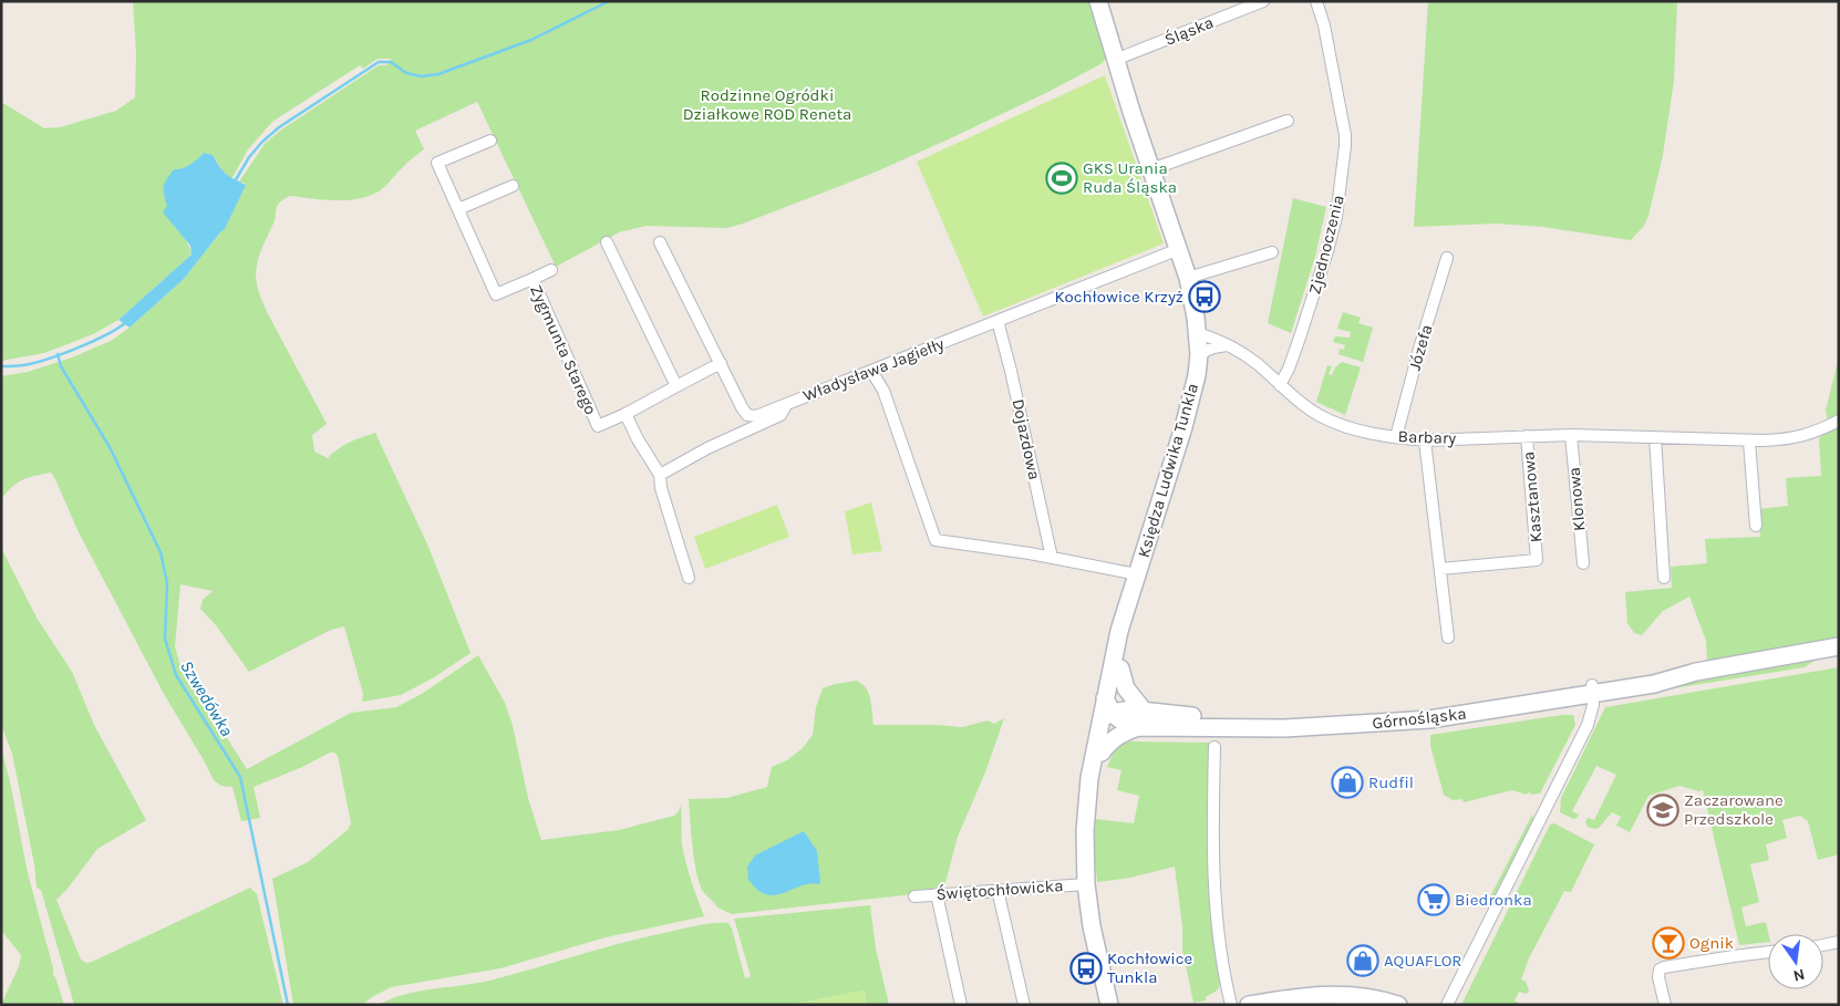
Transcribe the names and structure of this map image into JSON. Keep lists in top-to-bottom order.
{
  "streets": {
    "street": [
      "Śląska",
      "Zjednoczenia",
      "Józefa",
      "Zygmunta Starego",
      "Władysława Jagiełły",
      "Barbary",
      "Dojazdowa",
      "Księdza Ludwika Tunkla",
      "Kasztanowa",
      "Klonowa",
      "Górnośląska",
      "Świętochłowicka"
    ]
  },
  "crossings": [
    ["Śląska", "Księdza Ludwika Tunkla"],
    ["Zjednoczenia", "Barbary"],
    ["Józefa", "Barbary"],
    ["Władysława Jagiełły", "Dojazdowa"],
    ["Władysława Jagiełły", "Księdza Ludwika Tunkla"],
    ["Barbary", "Księdza Ludwika Tunkla"],
    ["Barbary", "Kasztanowa"],
    ["Barbary", "Klonowa"],
    ["Księdza Ludwika Tunkla", "Górnośląska"],
    ["Księdza Ludwika Tunkla", "Świętochłowicka"]
  ],
  "water": ["Szwedówka"],
  "parks": ["Rodzinne Ogródki Działkowe ROD Reneta"],
  "places": {
    "sports": ["GKS Urania Ruda Śląska"],
    "bus stop": ["Kochłowice Krzyż", "Kochłowice Tunkla"],
    "shop": ["Rudfil", "AQUAFLOR"],
    "school or university": ["Zaczarowane Przedszkole"],
    "supermarket": ["Biedronka"],
    "bar": ["Ognik"]
  },
  "north": "bottom"
}
